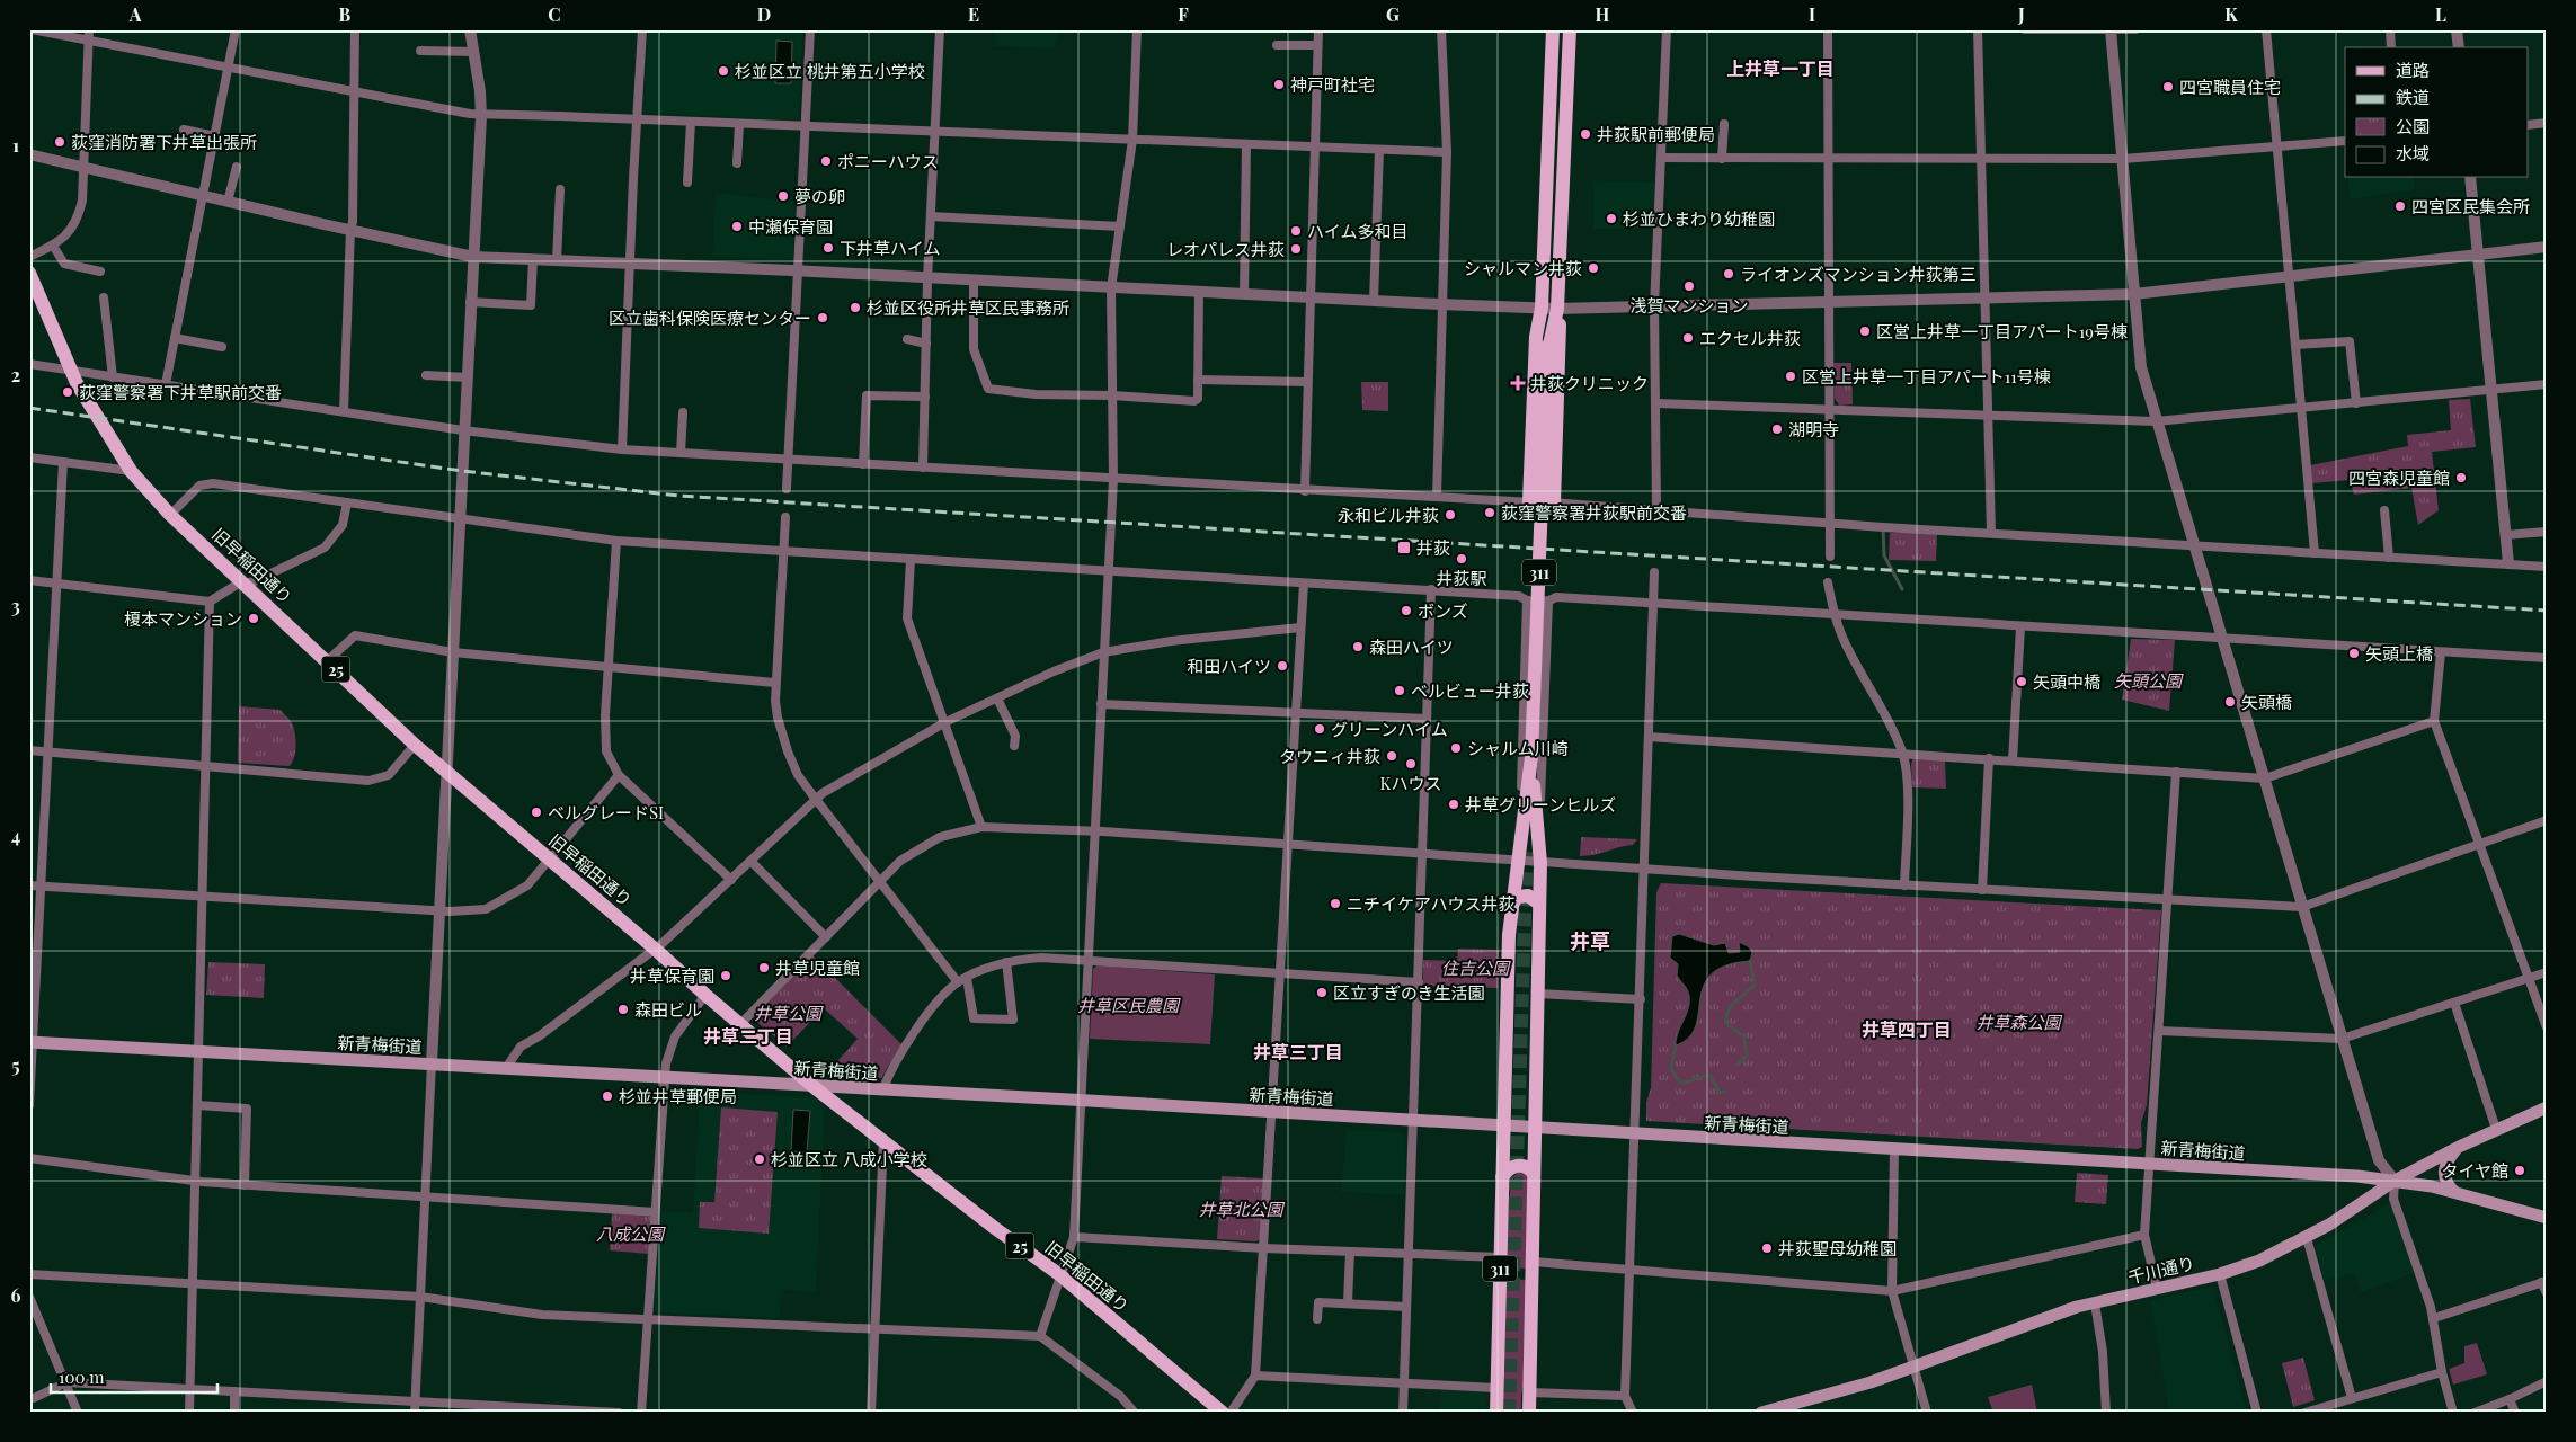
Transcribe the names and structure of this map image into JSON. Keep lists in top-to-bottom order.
{
  "streets": {
    "main road": [
      "旧早稲田通り",
      "311",
      "25",
      "新青梅街道",
      "千川通り"
    ]
  },
  "crossings": [
    ["旧早稲田通り", "新青梅街道"],
    ["311", "新青梅街道"],
    ["新青梅街道", "千川通り"]
  ],
  "districts": [
    "上井草一丁目",
    "井草",
    "井草四丁目",
    "井草二丁目",
    "井草三丁目"
  ],
  "parks": [
    "矢頭公園",
    "住吉公園",
    "井草区民農園",
    "井草公園",
    "井草森公園",
    "井草北公園",
    "八成公園"
  ],
  "places": {
    "other": [
      "杉並区立 桃井第五小学校",
      "神戸町社宅",
      "四宮職員住宅",
      "井荻駅前郵便局",
      "荻窪消防署下井草出張所",
      "ポニーハウス",
      "夢の卵",
      "四宮区民集会所",
      "杉並ひまわり幼稚園",
      "中瀬保育園",
      "ハイム多和目",
      "下井草ハイム",
      "レオパレス井荻",
      "シャルマン井荻",
      "ライオンズマンション井荻第三",
      "浅賀マンション",
      "杉並区役所井草区民事務所",
      "区立歯科保険医療センター",
      "区営上井草一丁目アパート19号棟",
      "エクセル井荻",
      "区営上井草一丁目アパート11号棟",
      "荻窪警察署下井草駅前交番",
      "湖明寺",
      "四宮森児童館",
      "荻窪警察署井荻駅前交番",
      "永和ビル井荻",
      "井荻駅",
      "ボンズ",
      "榎本マンション",
      "森田ハイツ",
      "矢頭上橋",
      "和田ハイツ",
      "矢頭中橋",
      "ベルビュー井荻",
      "矢頭橋",
      "グリーンハイム",
      "シャルム川崎",
      "タウニィ井荻",
      "Kハウス",
      "井草グリーンヒルズ",
      "ベルグレードSI",
      "ニチイケアハウス井荻",
      "井草児童館",
      "井草保育園",
      "区立すぎのき生活園",
      "森田ビル",
      "杉並井草郵便局",
      "杉並区立 八成小学校",
      "タイヤ館",
      "井荻聖母幼稚園"
    ],
    "health": ["井荻クリニック"],
    "transit": ["井荻"]
  },
  "legend": [
    "道路",
    "鉄道",
    "公園",
    "水域"
  ],
  "scale_bar": "100 m",
  "grid": {
    "columns": [
      "A",
      "B",
      "C",
      "D",
      "E",
      "F",
      "G",
      "H",
      "I",
      "J",
      "K",
      "L"
    ],
    "rows": [
      "1",
      "2",
      "3",
      "4",
      "5",
      "6"
    ]
  }
}
